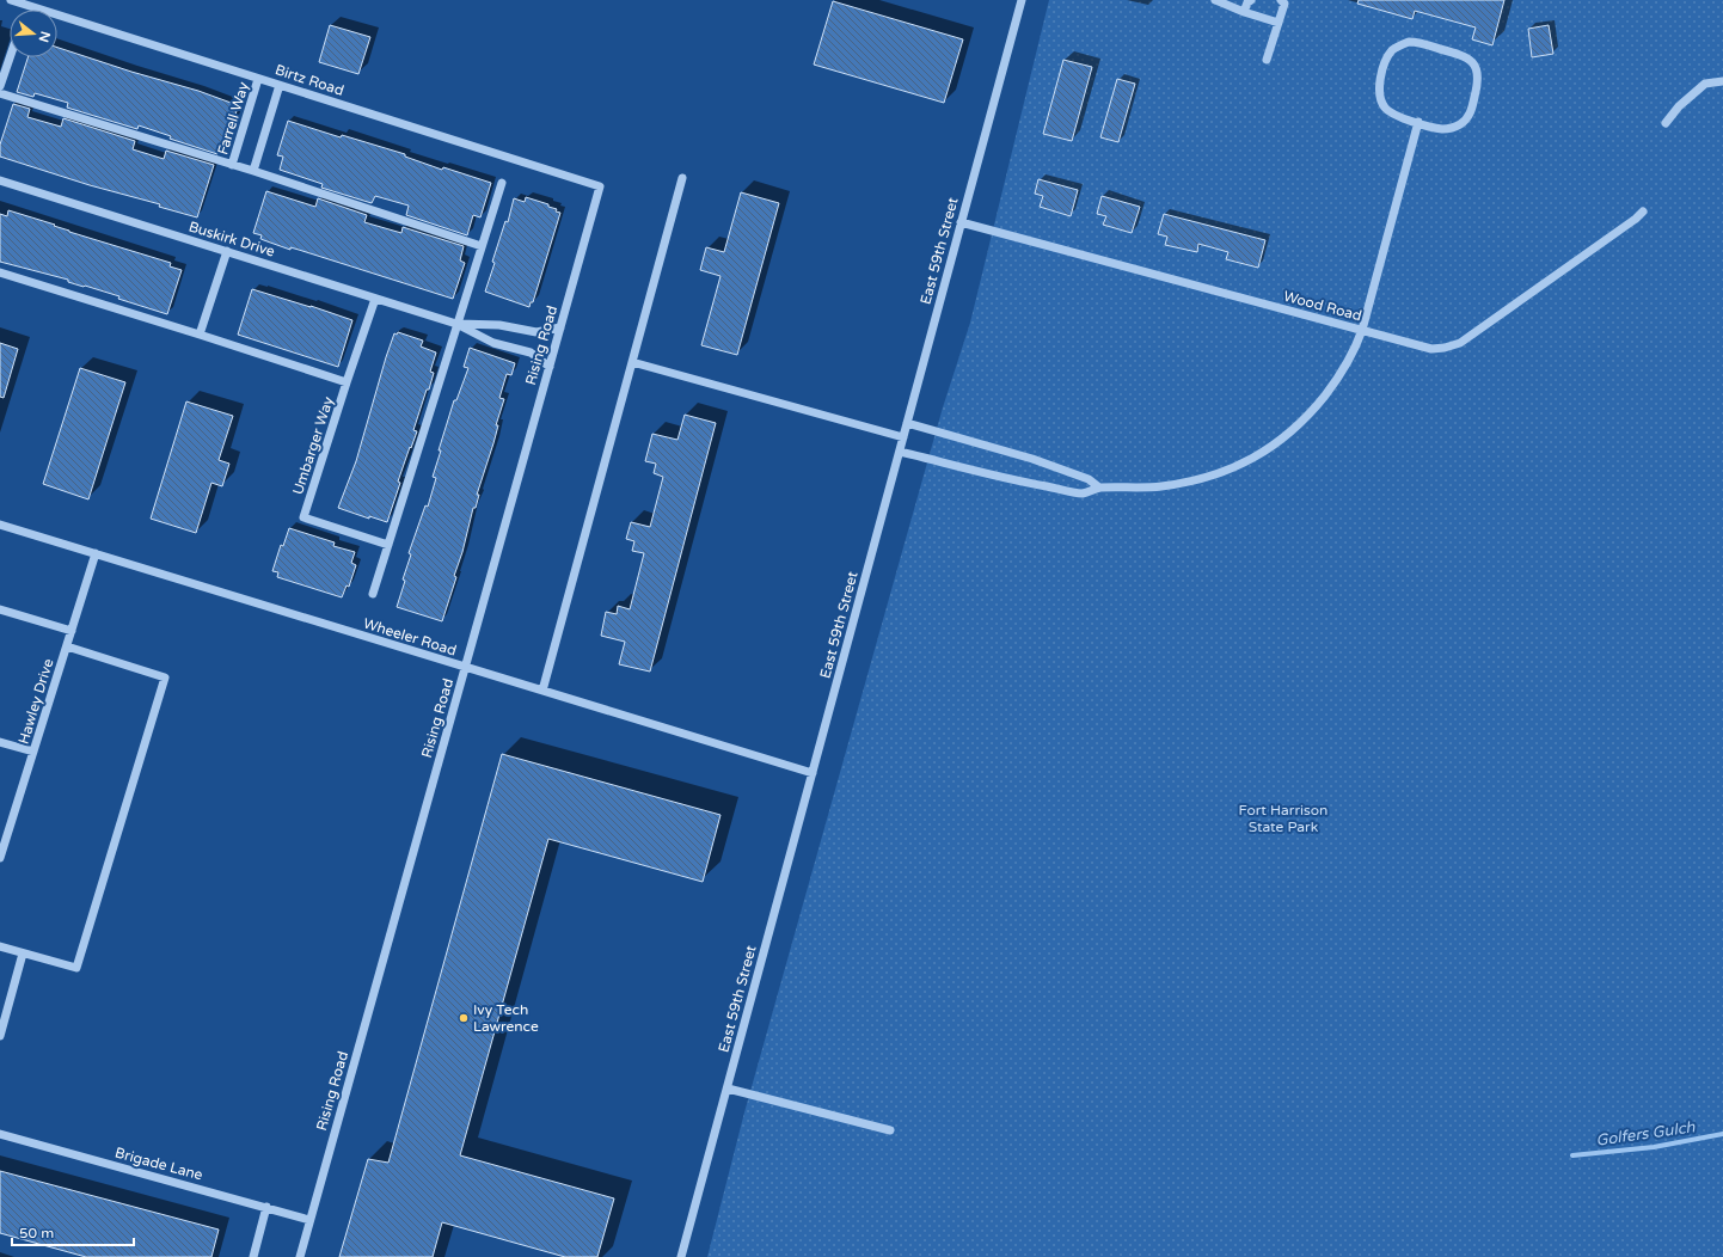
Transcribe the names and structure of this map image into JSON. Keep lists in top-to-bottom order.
{
  "streets": {
    "street": [
      "Birtz Road",
      "Farrell Way",
      "Buskirk Drive",
      "East 59th Street",
      "Wood Road",
      "Rising Road",
      "Umbarger Way",
      "Wheeler Road",
      "Hawley Drive",
      "Brigade Lane"
    ]
  },
  "crossings": [
    ["Birtz Road", "Farrell Way"],
    ["Birtz Road", "Rising Road"],
    ["Buskirk Drive", "Rising Road"],
    ["Buskirk Drive", "Umbarger Way"],
    ["East 59th Street", "Wood Road"],
    ["East 59th Street", "Wheeler Road"],
    ["Rising Road", "Wheeler Road"],
    ["Rising Road", "Brigade Lane"],
    ["Wheeler Road", "Hawley Drive"]
  ],
  "water": ["Golfers Gulch"],
  "parks": ["Fort Harrison State Park"],
  "places": ["Ivy Tech Lawrence"],
  "scale_bar": "50 m",
  "north": "right"
}
